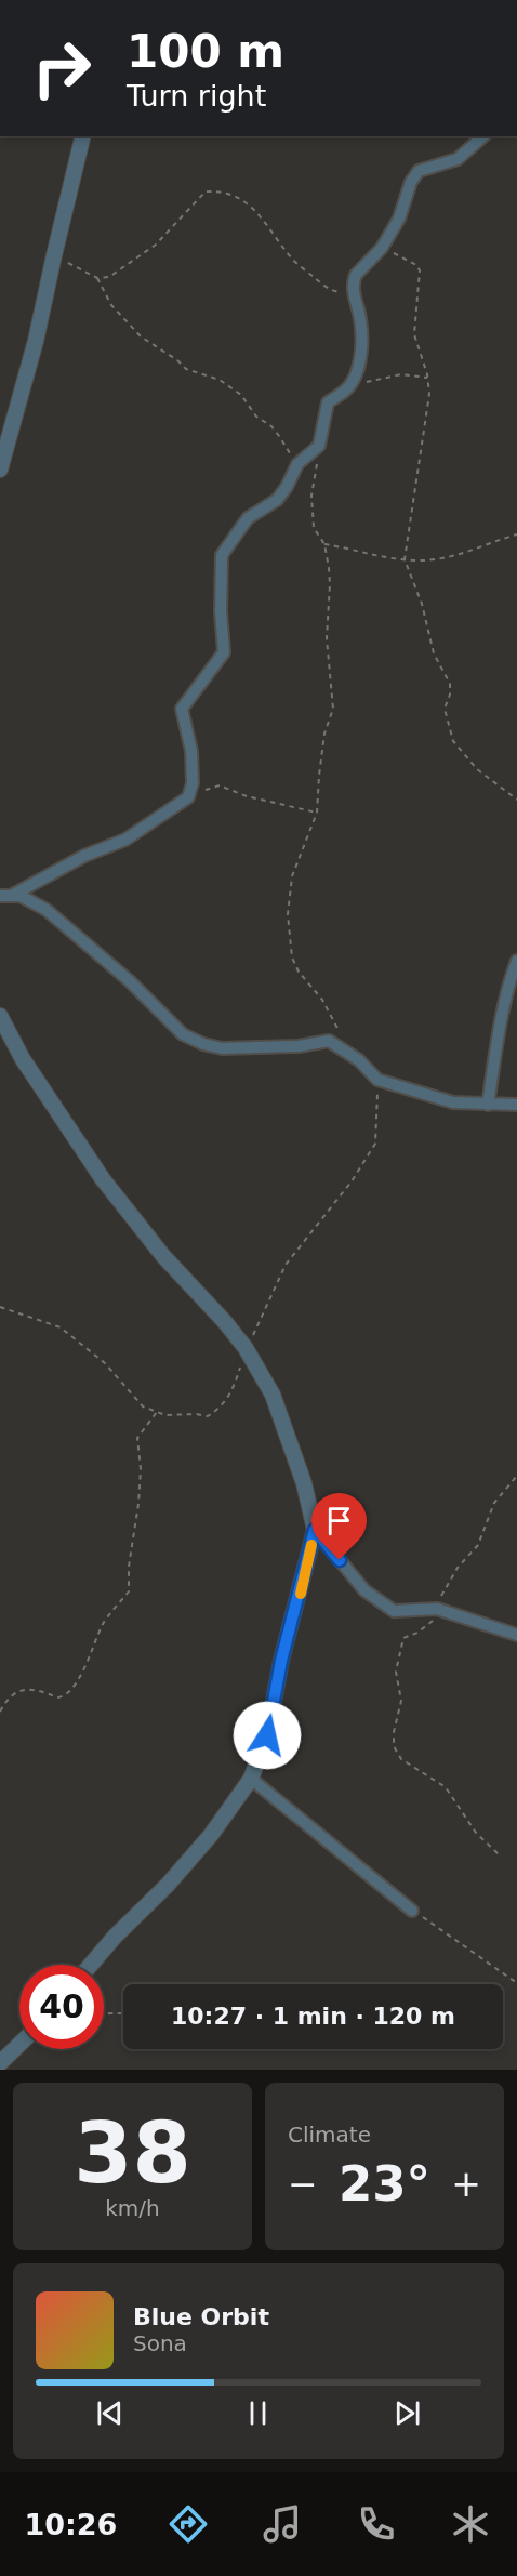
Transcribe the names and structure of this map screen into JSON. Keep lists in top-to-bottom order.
{
  "page": {
    "turn": ["100 m", "Turn right"],
    "limit": "40",
    "trip": "10:27 · 1 min · 120 m",
    "tile": [
      ["38", "km/h"],
      "Climate"
    ],
    "heat": ["−", "23°", "+"],
    "song": ["Blue Orbit", "Sona"],
    "tabs": "10:26"
  }
}
